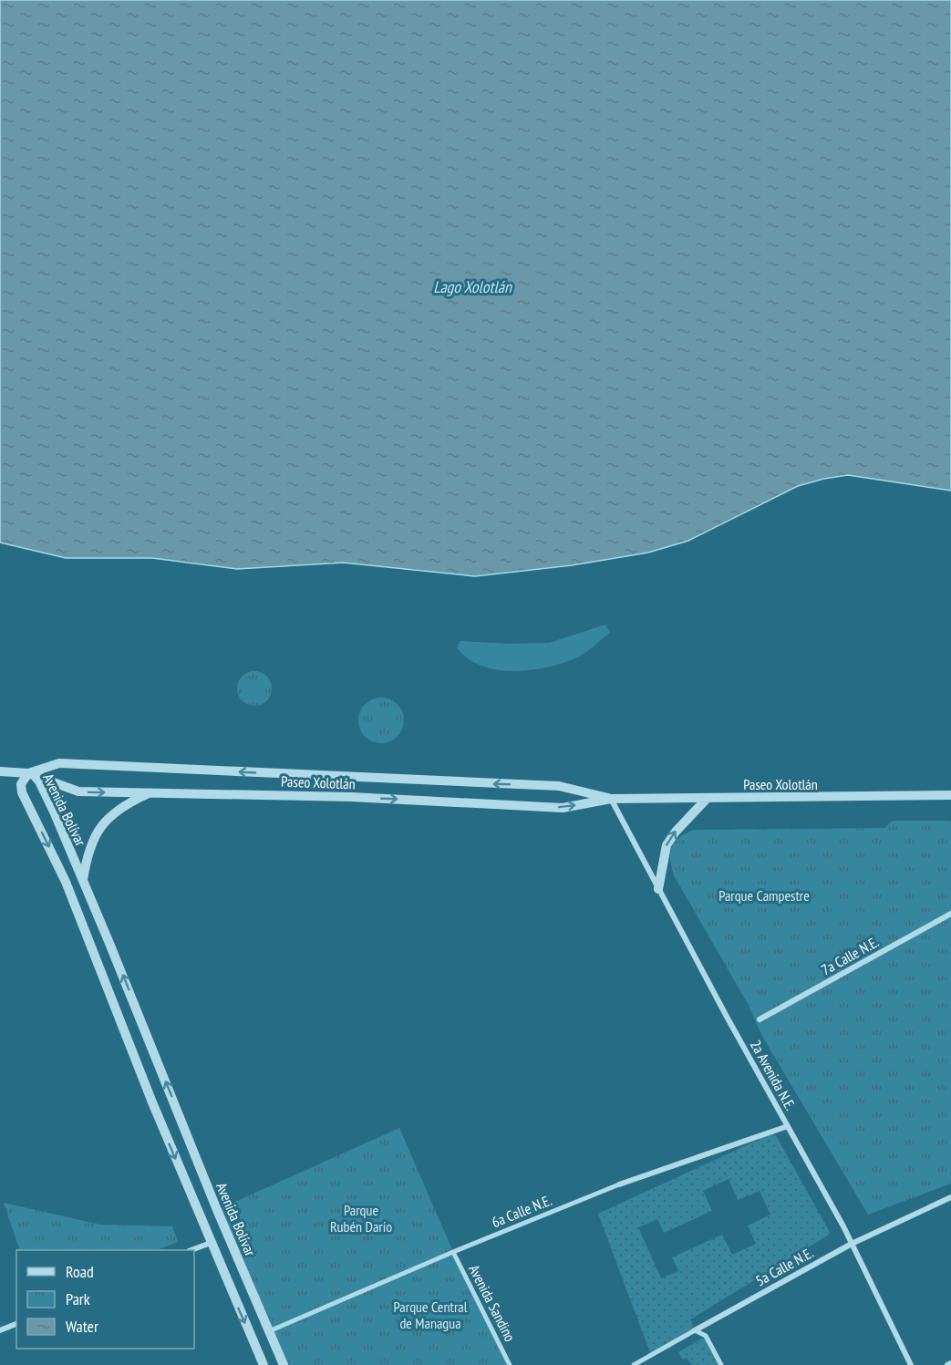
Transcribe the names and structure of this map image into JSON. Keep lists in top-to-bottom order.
{
  "streets": {
    "street": [
      "Paseo Xolotlán",
      "Avenida Bolívar",
      "7a Calle N.E.",
      "2a Avenida N.E.",
      "6a Calle N.E.",
      "5a Calle N.E.",
      "Avenida Sandino"
    ]
  },
  "crossings": [
    ["Paseo Xolotlán", "Avenida Bolívar"],
    ["Paseo Xolotlán", "2a Avenida N.E."],
    ["Avenida Bolívar", "6a Calle N.E."],
    ["2a Avenida N.E.", "6a Calle N.E."],
    ["2a Avenida N.E.", "5a Calle N.E."],
    ["6a Calle N.E.", "Avenida Sandino"]
  ],
  "water": ["Lago Xolotlán"],
  "parks": ["Parque Campestre", "Parque Rubén Darío", "Parque Central de Managua"],
  "legend": ["Road", "Park", "Water"]
}
